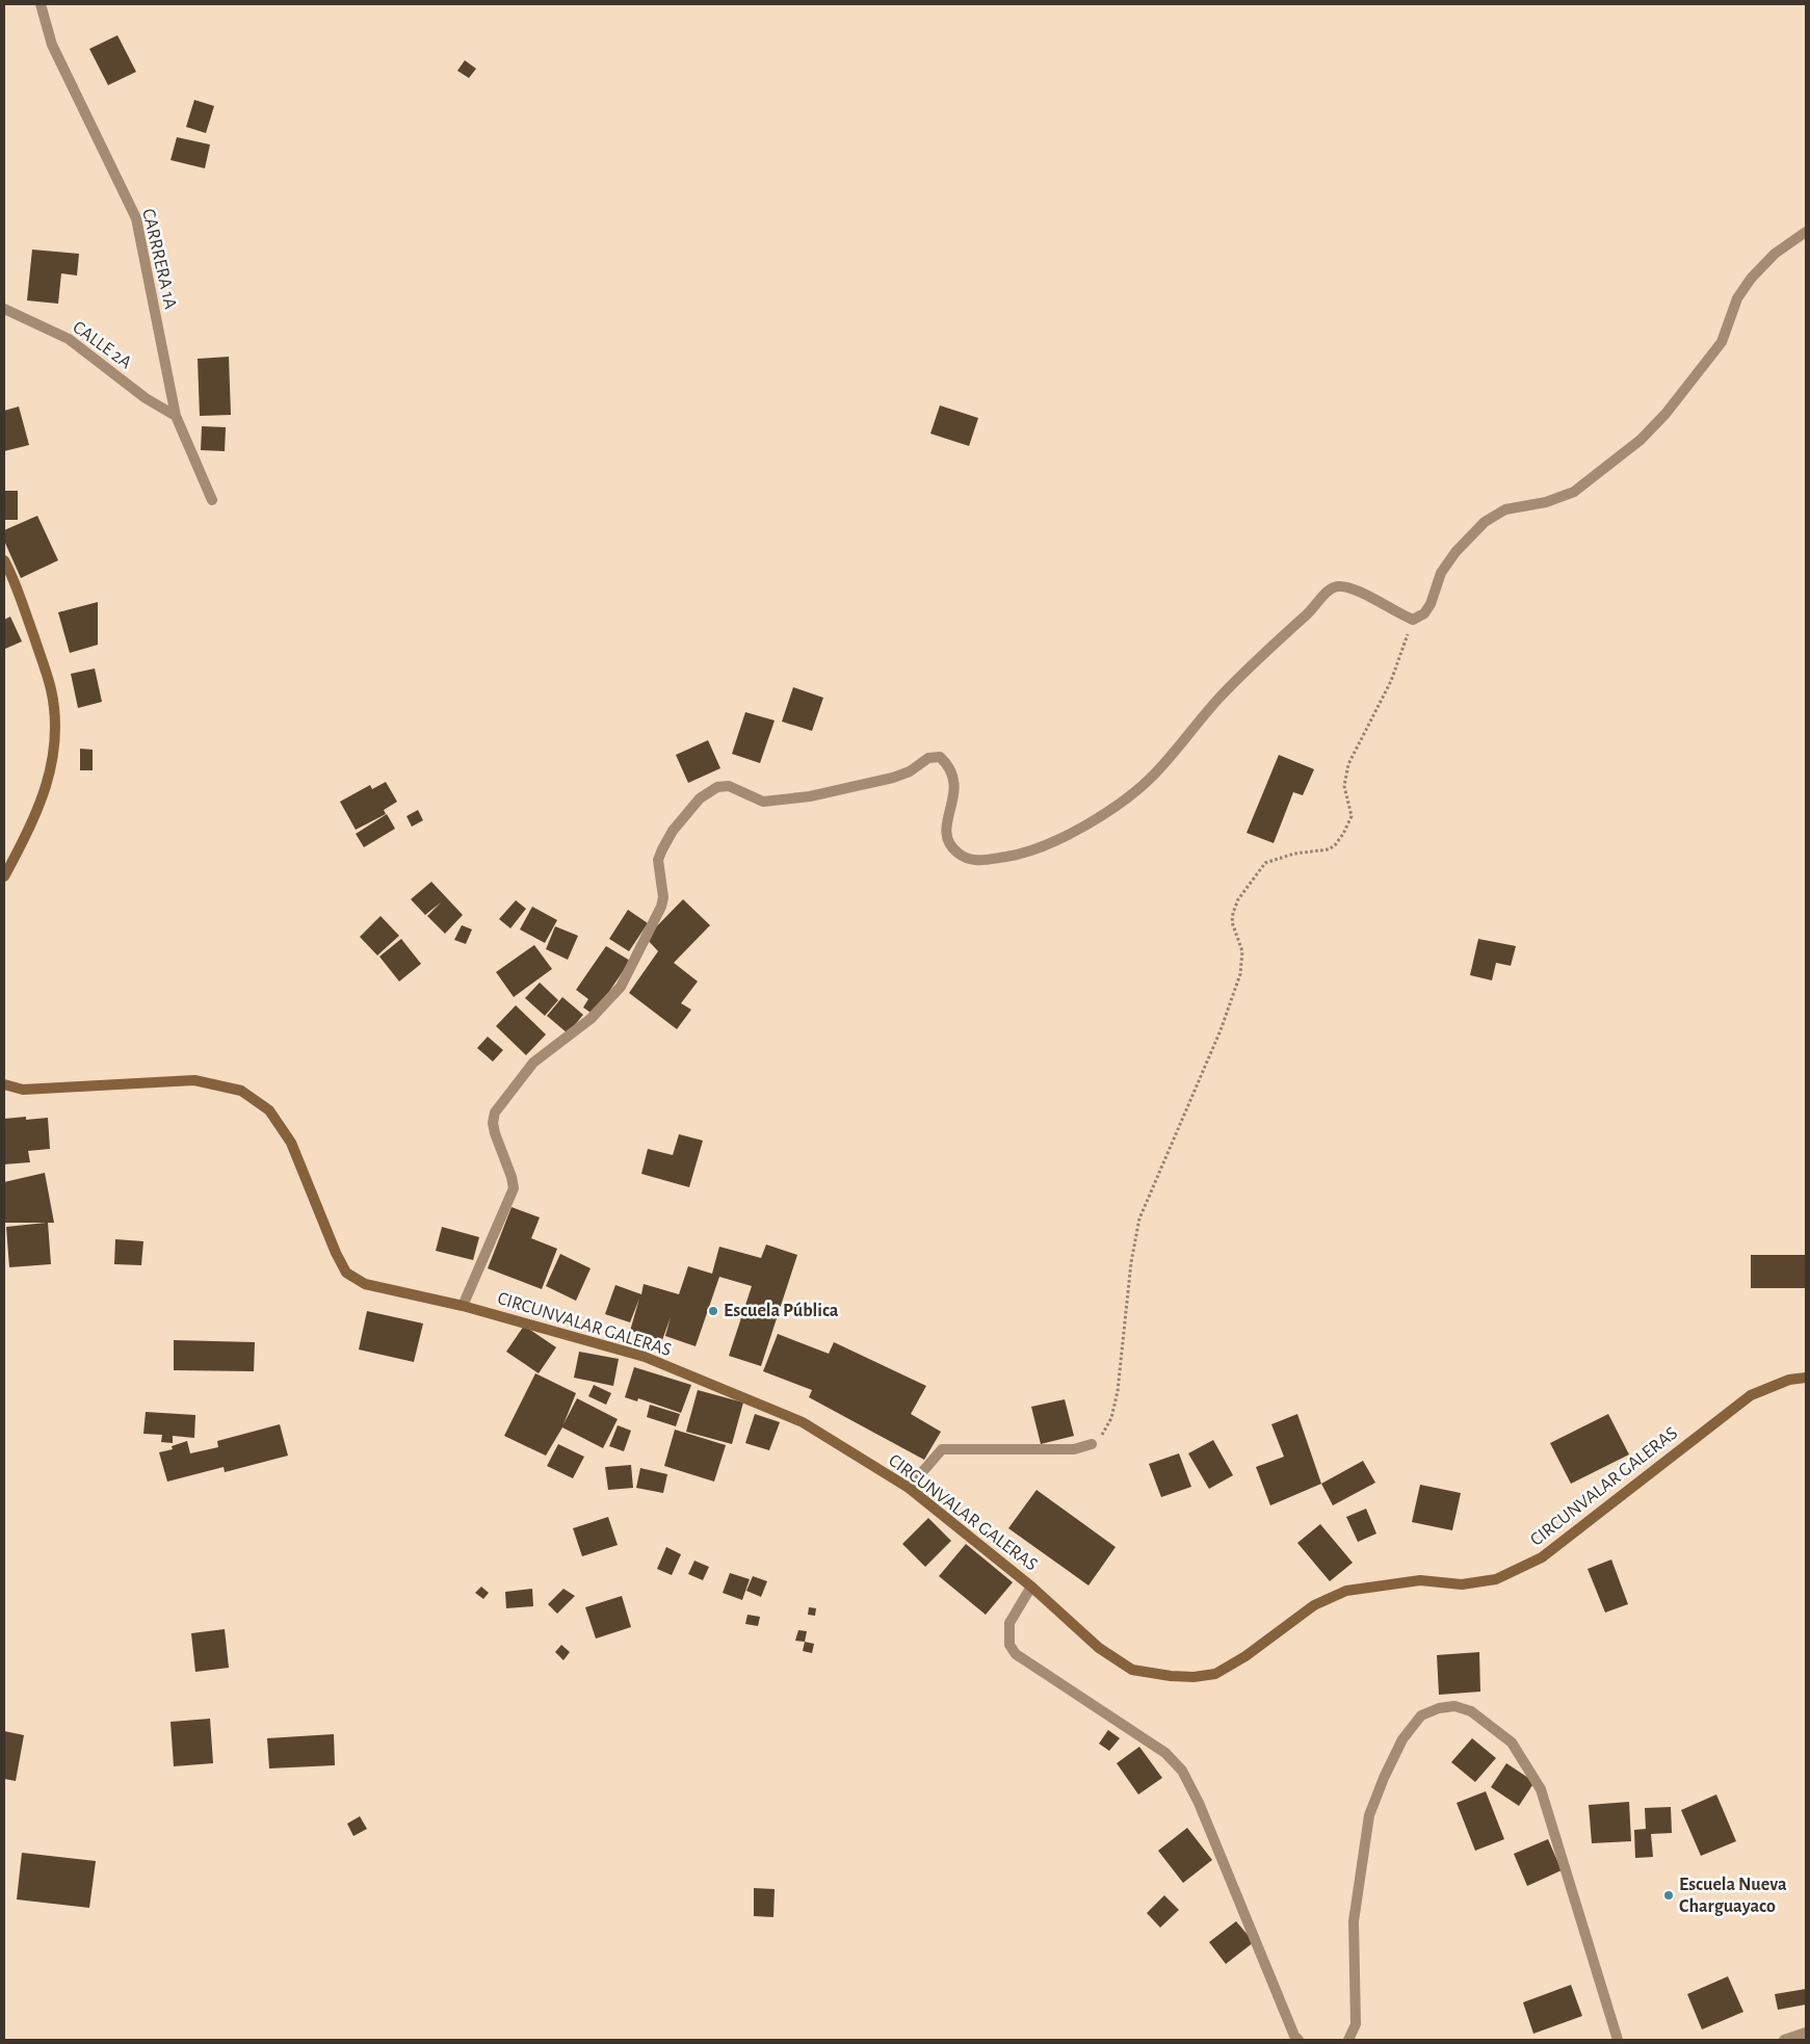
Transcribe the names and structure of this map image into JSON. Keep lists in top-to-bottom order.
{
  "streets": {
    "main road": ["CIRCUNVALAR GALERAS"],
    "street": ["CARRRERA 1A", "CALLE 2A"]
  },
  "crossings": [
    ["CARRRERA 1A", "CALLE 2A"]
  ],
  "places": ["Escuela Pública", "Escuela Nueva Charguayaco"]
}
